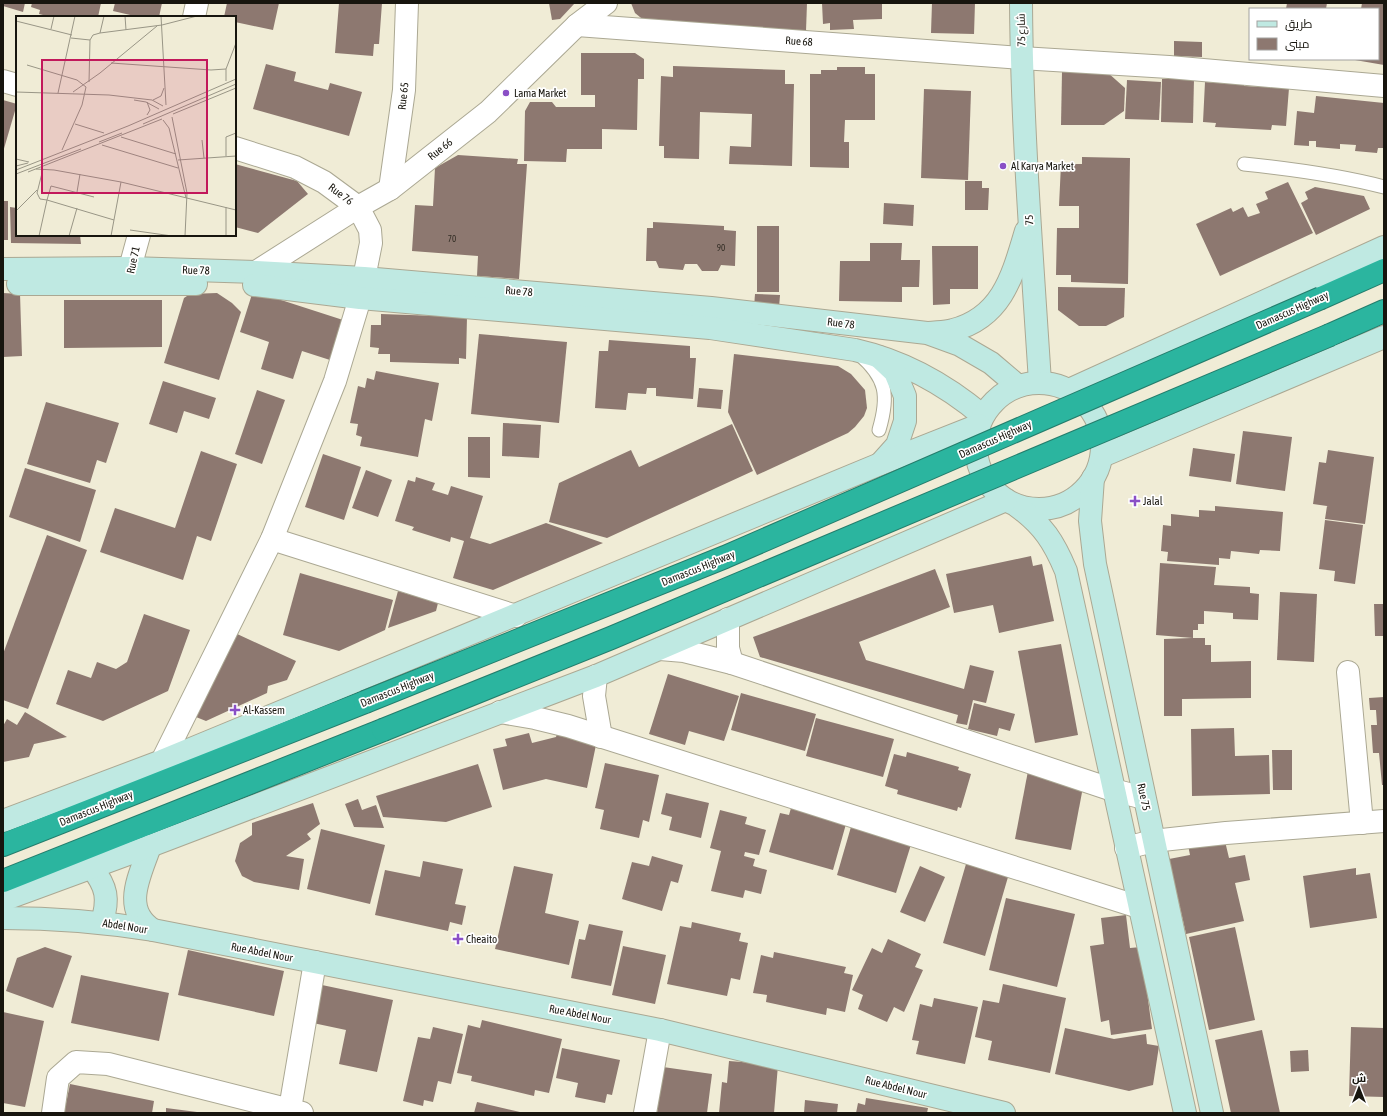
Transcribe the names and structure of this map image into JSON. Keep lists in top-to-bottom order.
{
  "streets": {
    "highway": ["Damascus Highway"],
    "street": [
      "شارع 75",
      "Rue 68",
      "Rue 65",
      "Rue 66",
      "Rue 76",
      "75",
      "Rue 71",
      "Rue 78",
      "Rue 75",
      "Abdel Nour",
      "Rue Abdel Nour"
    ]
  },
  "crossings": [
    ["شارع 75", "Rue 68"],
    ["شارع 75", "75"],
    ["Rue 68", "Rue 66"],
    ["Rue 68", "75"],
    ["Rue 65", "Rue 66"],
    ["Rue 66", "Rue 76"],
    ["Rue 66", "Rue 78"],
    ["Rue 76", "Rue 78"],
    ["75", "Rue 78"],
    ["75", "Rue 75"],
    ["Rue 71", "Rue 78"],
    ["Rue 78", "Rue 75"],
    ["Abdel Nour", "Rue Abdel Nour"]
  ],
  "places": {
    "other": ["Lama Market", "Al Karya Market"],
    "health": ["Jalal", "Al-Kassem", "Cheaito"]
  },
  "house_numbers": ["70", "90"],
  "legend": ["طريق", "مبنى"],
  "north": "top"
}
